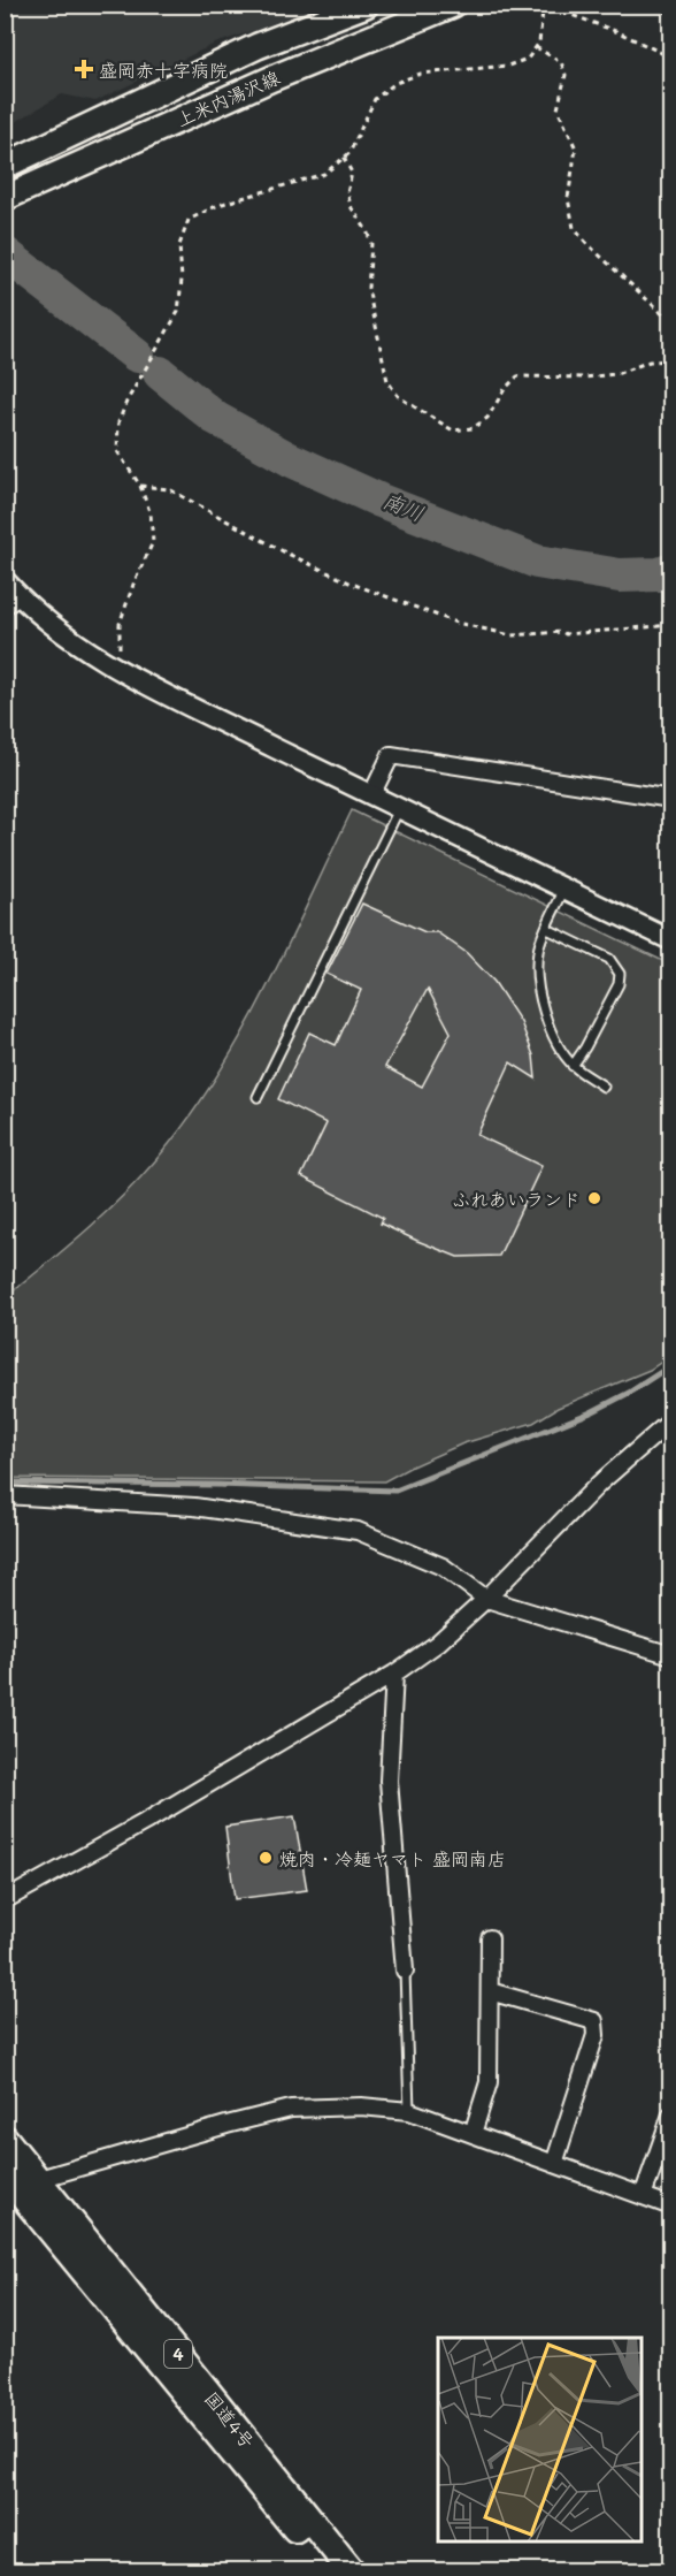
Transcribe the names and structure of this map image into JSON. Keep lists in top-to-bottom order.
{
  "streets": {
    "highway": ["4", "国道4号"],
    "main road": ["上米内湯沢線"]
  },
  "water": ["南川"],
  "places": {
    "health": ["盛岡赤十字病院"],
    "other": ["ふれあいランド", "焼肉・冷麺ヤマト 盛岡南店"]
  }
}
